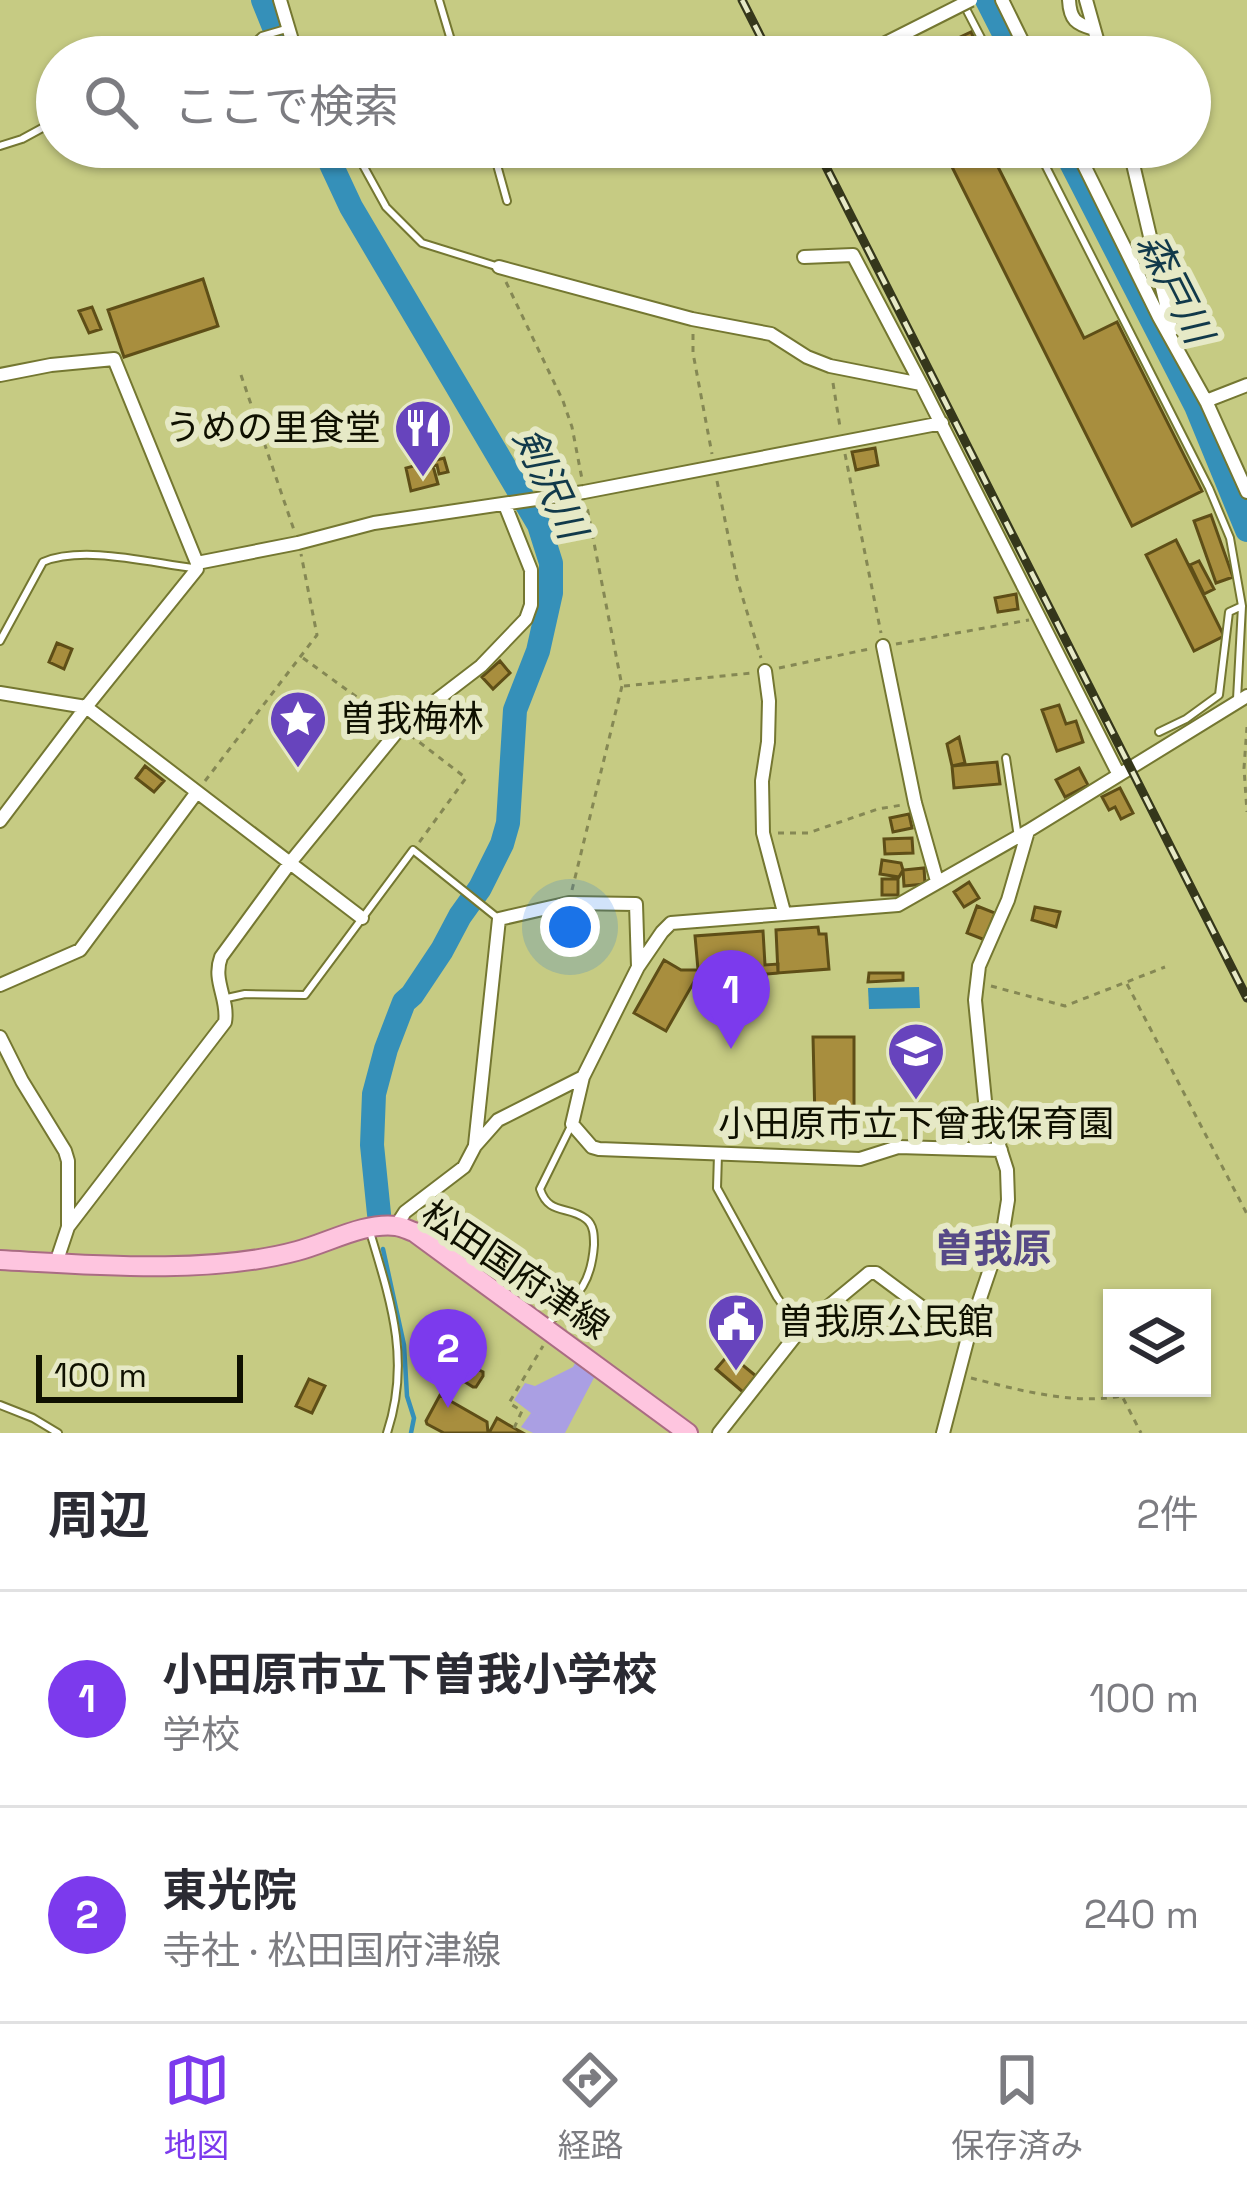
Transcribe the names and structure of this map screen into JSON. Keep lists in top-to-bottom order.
{
  "streets": {
    "main road": ["松田国府津線"]
  },
  "districts": ["曽我原"],
  "water": ["森戸川", "剣沢川"],
  "places": {
    "restaurant": ["うめの里食堂"],
    "place": ["曽我梅林"],
    "school or university": ["小田原市立下曾我保育園"],
    "public building": ["曽我原公民館"]
  },
  "scale_bar": "100 m",
  "page": {
    "search": "ここで検索",
    "pins": ["1", "2"],
    "scale": "100 m",
    "heading": ["周辺", "2件"],
    "list": [
      {
        "mark": "1",
        "name": "小田原市立下曽我小学校",
        "note": "学校",
        "value": "100 m"
      },
      {
        "mark": "2",
        "name": "東光院",
        "note": "寺社 · 松田国府津線",
        "value": "240 m"
      }
    ],
    "nav": ["地図", "経路", "保存済み"]
  }
}
